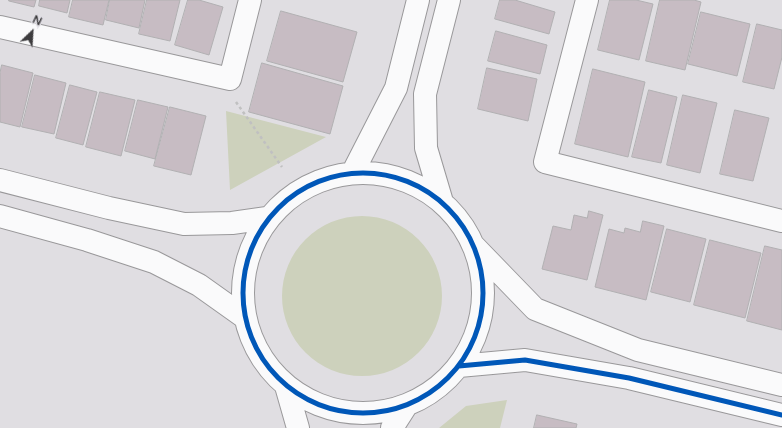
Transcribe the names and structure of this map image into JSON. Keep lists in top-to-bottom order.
{
  "north": "top right"
}
